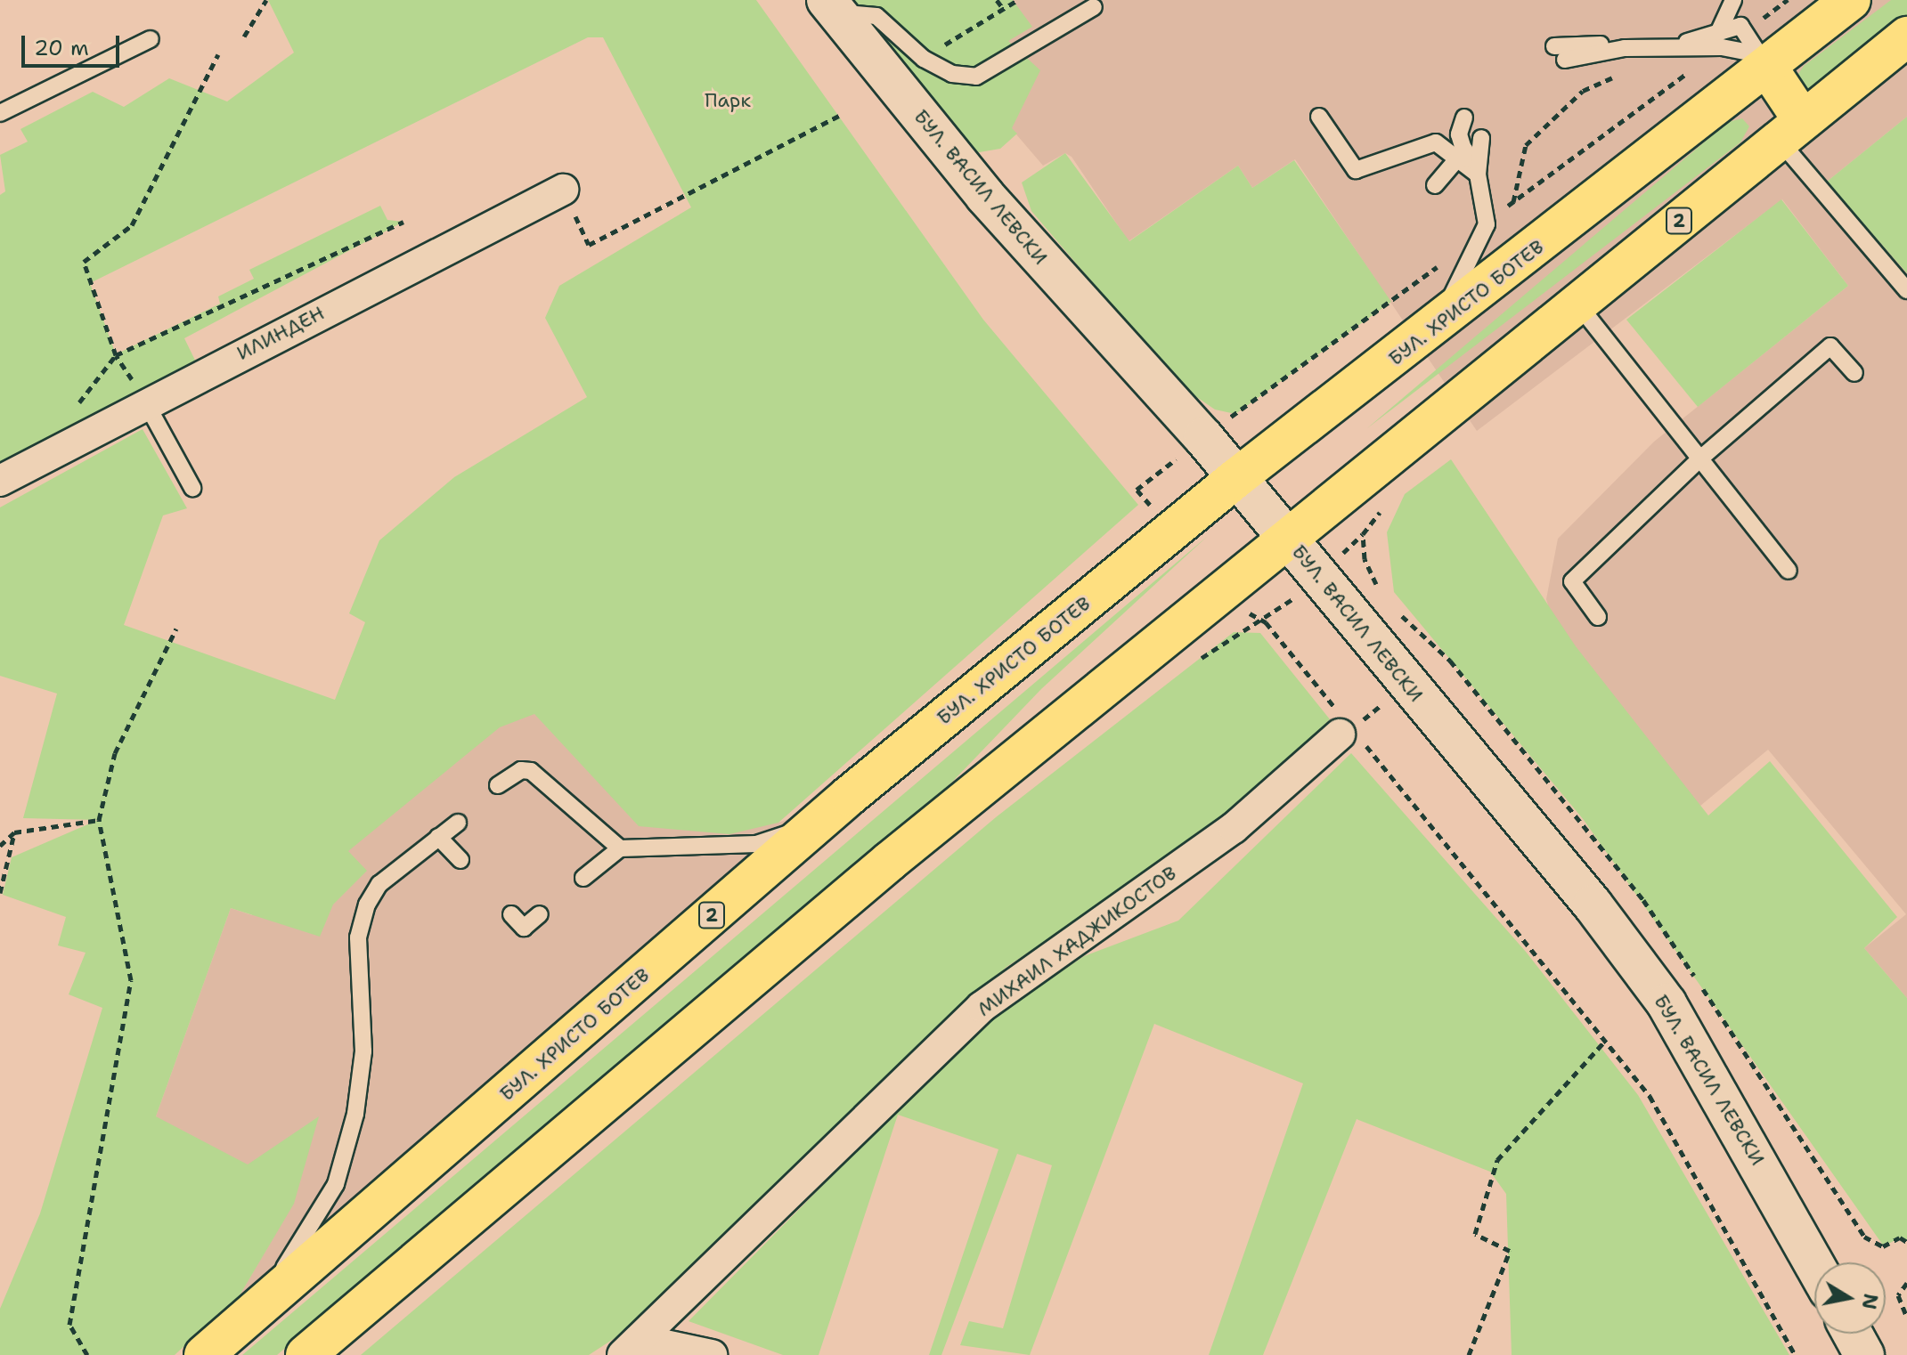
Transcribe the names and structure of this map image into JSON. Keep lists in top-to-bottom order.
{
  "streets": {
    "highway": ["2", "БУЛ. ХРИСТО БОТЕВ"],
    "main road": ["БУЛ. ВАСИЛ ЛЕВСКИ"],
    "street": ["ИЛИНДЕН", "МИХАИЛ ХАДЖИКОСТОВ"]
  },
  "crossings": [
    ["БУЛ. ВАСИЛ ЛЕВСКИ", "2"],
    ["БУЛ. ВАСИЛ ЛЕВСКИ", "БУЛ. ХРИСТО БОТЕВ"]
  ],
  "parks": ["Парк"],
  "scale_bar": "20 m",
  "north": "right"
}
